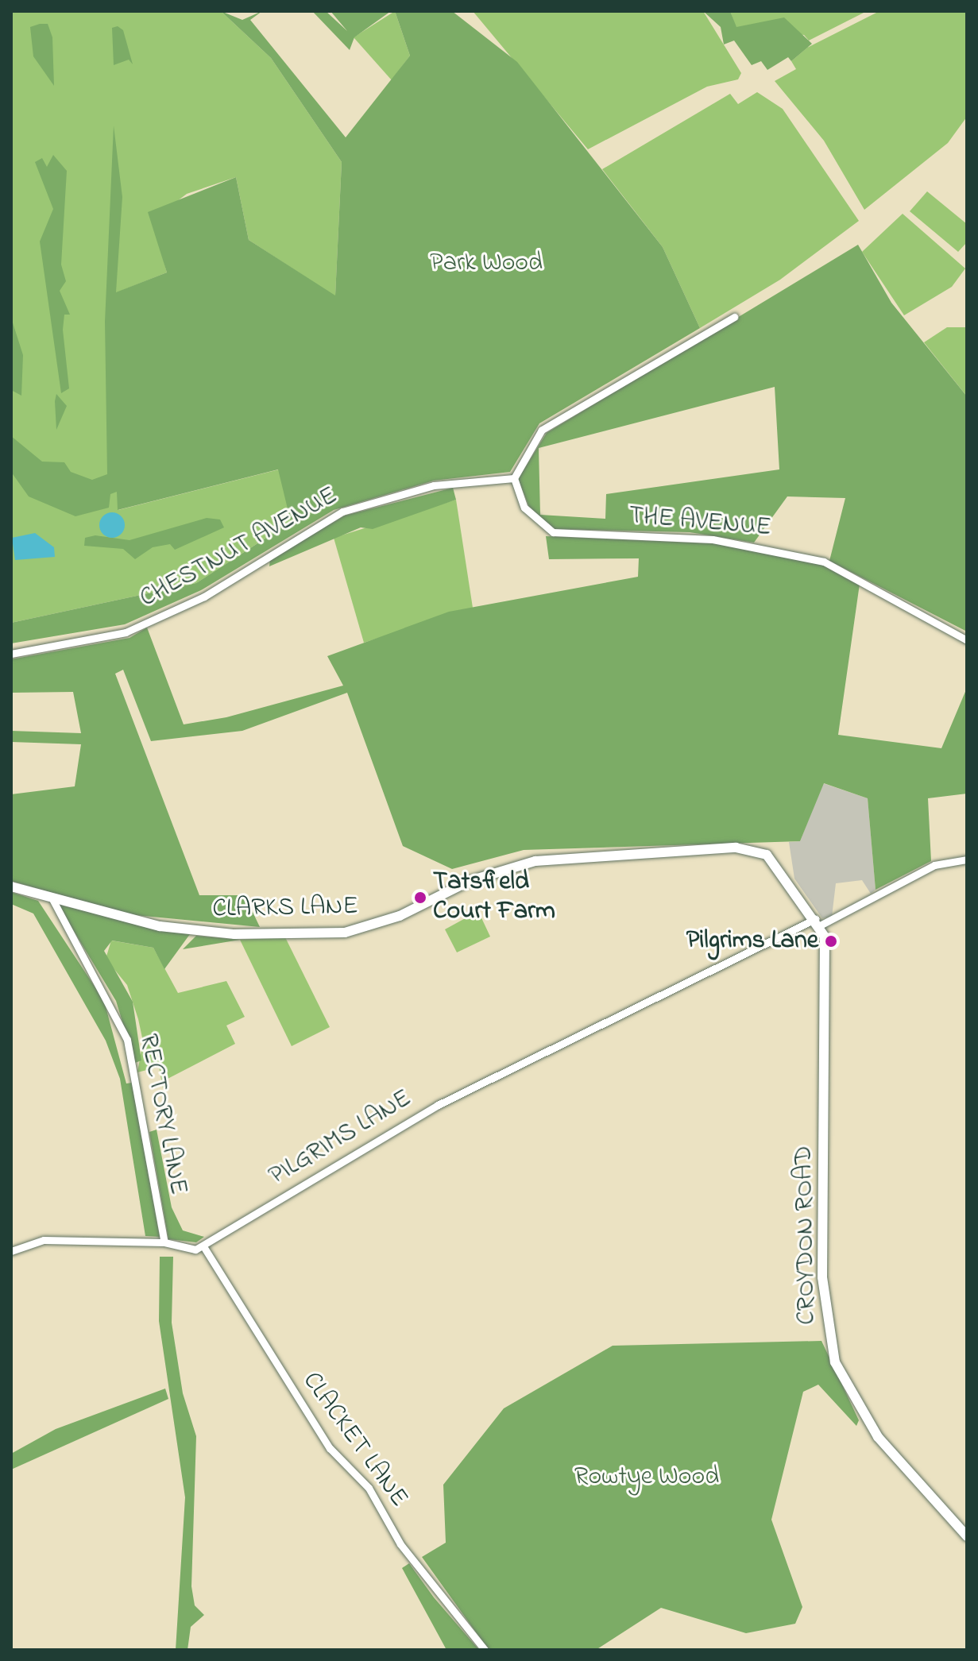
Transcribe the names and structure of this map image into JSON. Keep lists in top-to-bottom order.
{
  "streets": {
    "main road": ["CLARKS LANE", "CROYDON ROAD"],
    "street": [
      "THE AVENUE",
      "CHESTNUT AVENUE",
      "RECTORY LANE",
      "PILGRIMS LANE",
      "CLACKET LANE"
    ]
  },
  "crossings": [
    ["THE AVENUE", "CHESTNUT AVENUE"],
    ["CLARKS LANE", "RECTORY LANE"],
    ["CLARKS LANE", "PILGRIMS LANE"],
    ["CLARKS LANE", "CROYDON ROAD"],
    ["PILGRIMS LANE", "CROYDON ROAD"],
    ["PILGRIMS LANE", "CLACKET LANE"]
  ],
  "parks": ["Park Wood", "Rowtye Wood"],
  "places": ["Tatsfield Court Farm", "Pilgrims Lane"]
}
